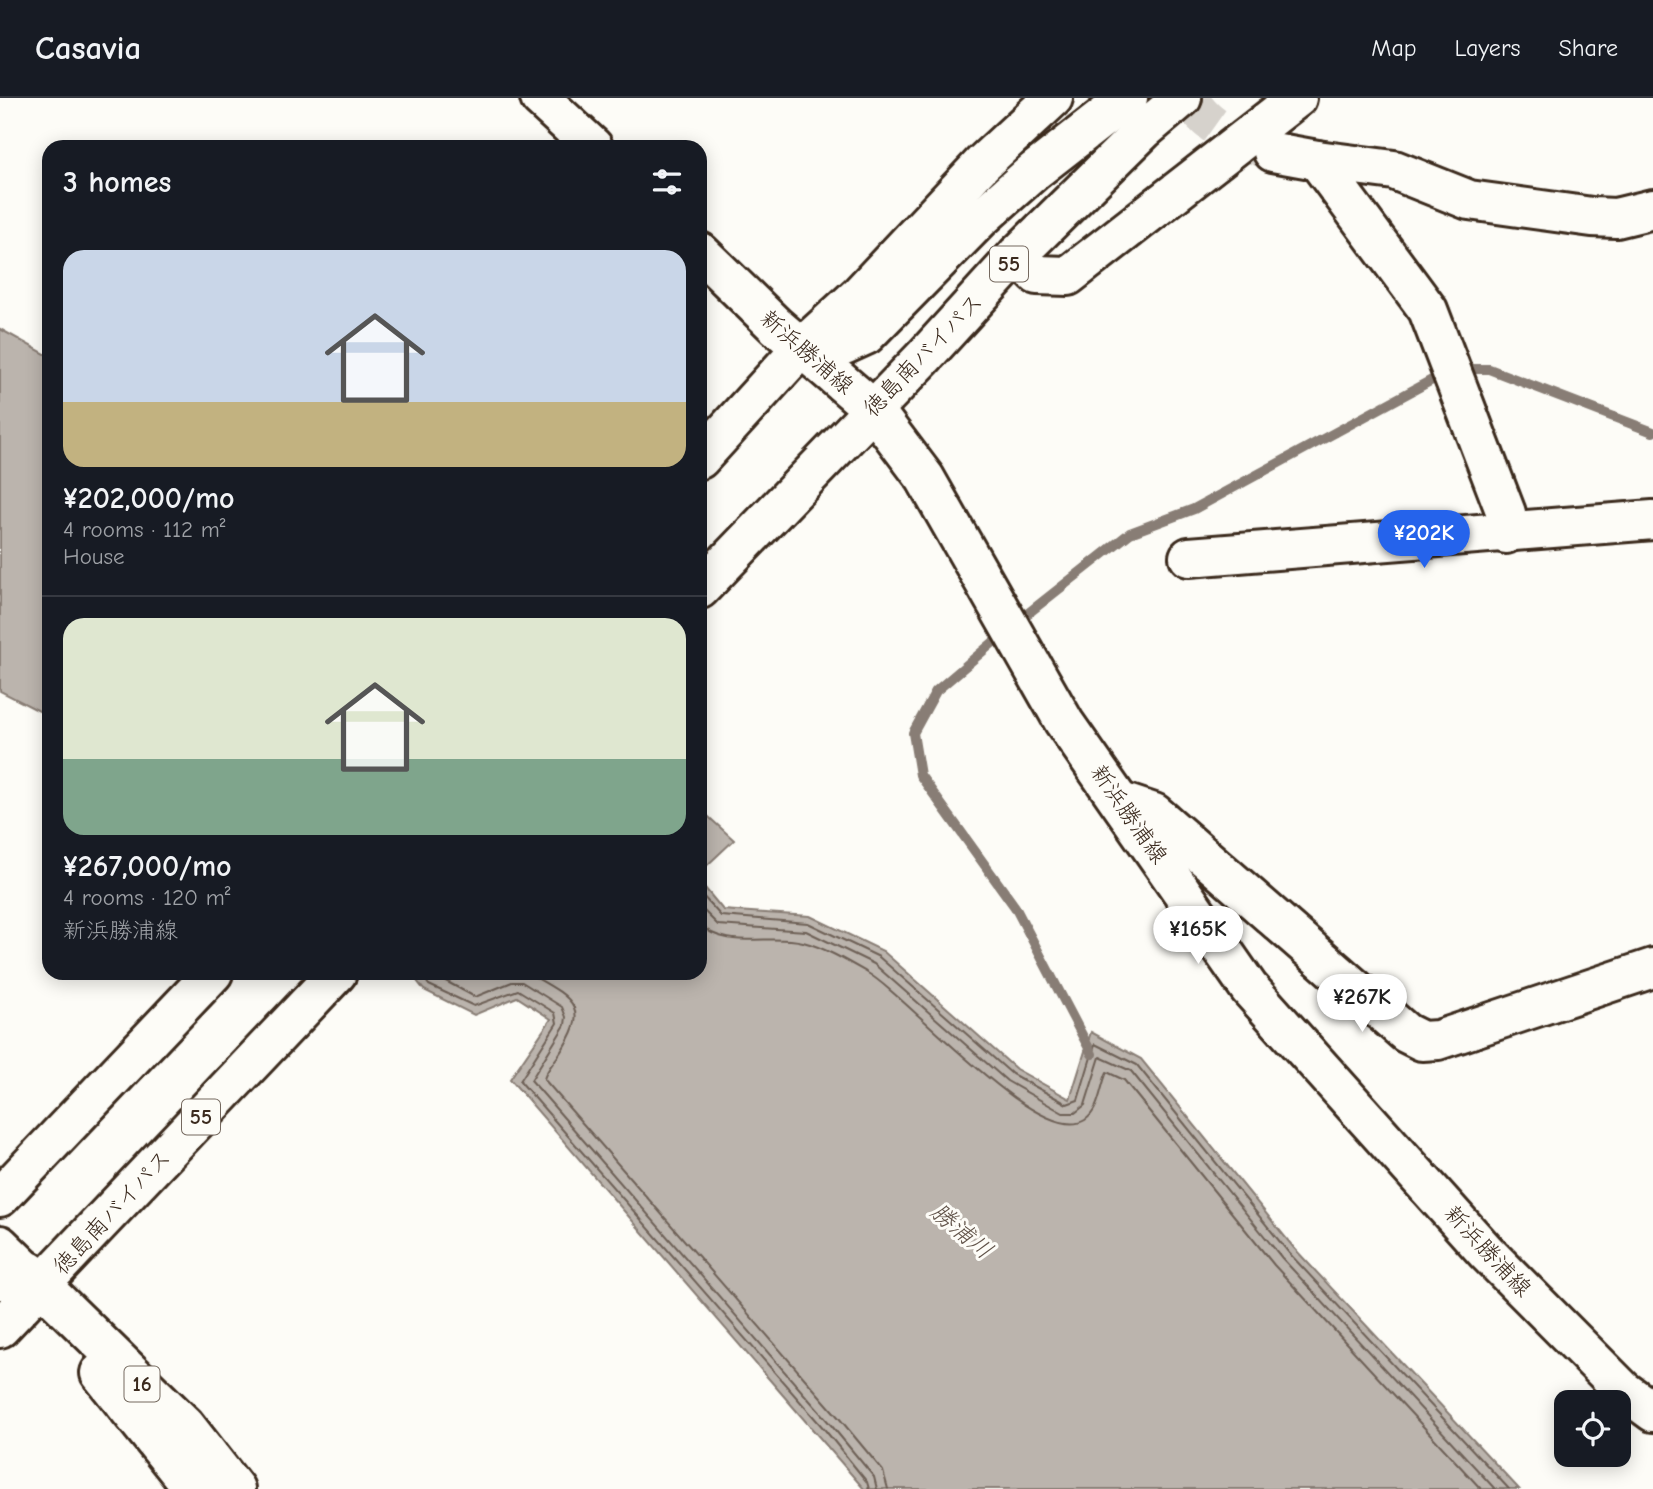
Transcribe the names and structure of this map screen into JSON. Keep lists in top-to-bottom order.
{
  "streets": {
    "main road": [
      "55",
      "新浜勝浦線",
      "徳島南バイパス",
      "16"
    ]
  },
  "crossings": [
    ["新浜勝浦線", "徳島南バイパス"],
    ["徳島南バイパス", "16"]
  ],
  "water": ["勝浦川"],
  "page": {
    "header": "Casavia",
    "nav": ["Map", "Layers", "Share"],
    "heading": "3 homes",
    "list": [
      {
        "name": "¥202,000/mo",
        "note": "4 rooms · 112 m² · House"
      },
      {
        "name": "¥267,000/mo",
        "note": "4 rooms · 120 m² · 新浜勝浦線"
      }
    ],
    "price": ["¥202K", "¥165K", "¥267K"]
  }
}
